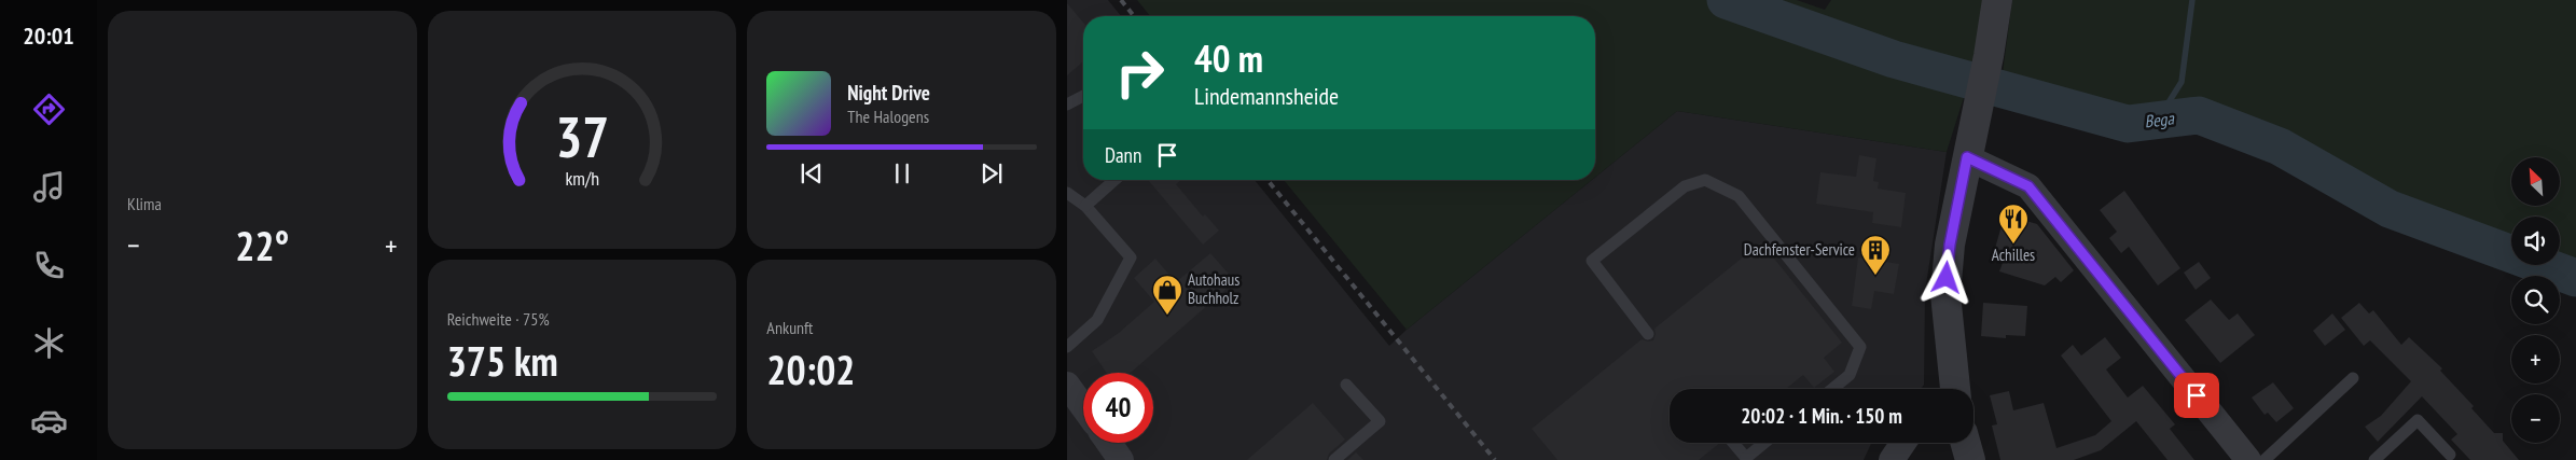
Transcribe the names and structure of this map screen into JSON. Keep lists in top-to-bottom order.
{
  "water": ["Bega"],
  "places": {
    "restaurant": ["Achilles"],
    "building": ["Dachfenster-Service"],
    "shop": ["Autohaus Buchholz"]
  },
  "north": "top left",
  "page": {
    "tabs": "20:01",
    "tile": [
      "Klima",
      ["Reichweite · 75%", "375 km"],
      ["Ankunft", "20:02"]
    ],
    "turn": ["40 m", "Lindemannsheide"],
    "song": ["Night Drive", "The Halogens"],
    "then": "Dann",
    "map_buttons": ["+", "−"],
    "heat": ["−", "22°", "+"],
    "limit": "40",
    "trip": "20:02 · 1 Min. · 150 m",
    "gauge": ["37", "km/h"]
  }
}
